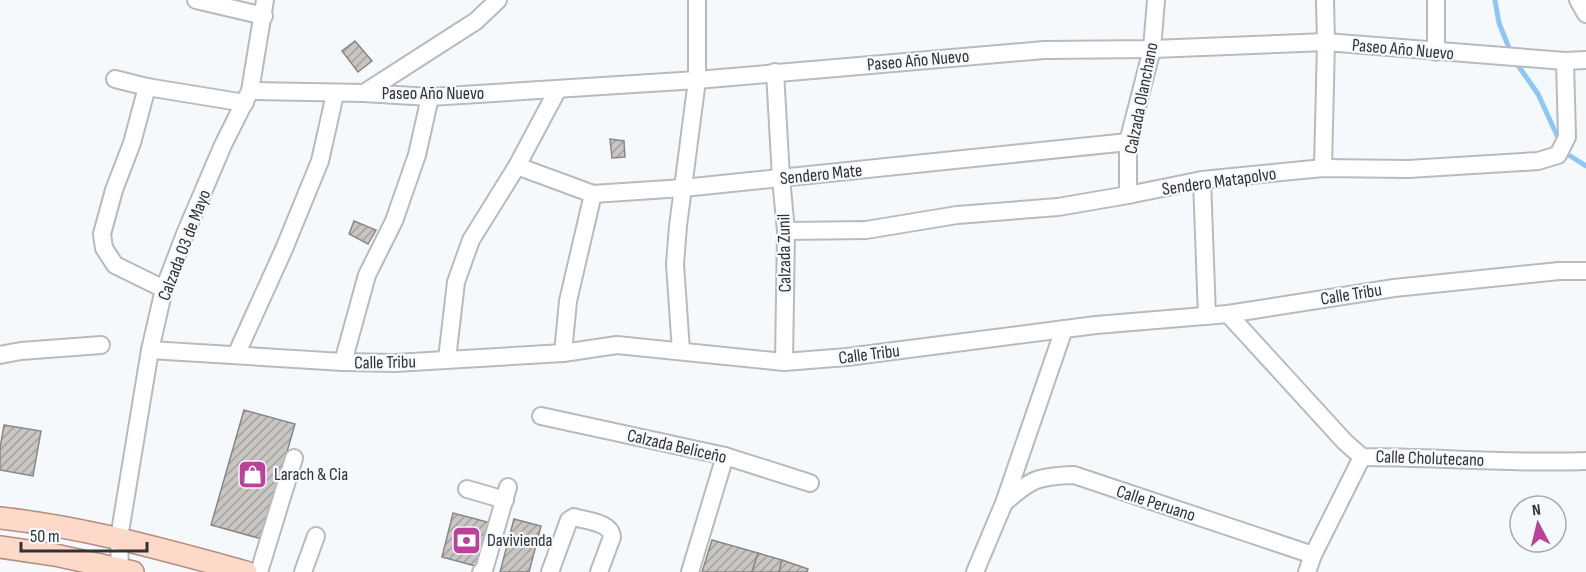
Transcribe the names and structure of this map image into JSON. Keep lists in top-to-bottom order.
{
  "streets": {
    "street": [
      "Paseo Año Nuevo",
      "Calzada Olanchano",
      "Sendero Mate",
      "Sendero Matapolvo",
      "Calzada 03 de Mayo",
      "Calzada Zunil",
      "Calle Tribu",
      "Calzada Beliceño",
      "Calle Cholutecano",
      "Calle Peruano"
    ]
  },
  "crossings": [
    ["Paseo Año Nuevo", "Calzada Olanchano"],
    ["Paseo Año Nuevo", "Sendero Matapolvo"],
    ["Paseo Año Nuevo", "Calzada 03 de Mayo"],
    ["Paseo Año Nuevo", "Calzada Zunil"],
    ["Calzada Olanchano", "Sendero Mate"],
    ["Calzada Olanchano", "Sendero Matapolvo"],
    ["Sendero Mate", "Calzada Zunil"],
    ["Sendero Matapolvo", "Calzada Zunil"],
    ["Calzada 03 de Mayo", "Calle Tribu"],
    ["Calzada Zunil", "Calle Tribu"],
    ["Calle Tribu", "Calle Cholutecano"]
  ],
  "places": {
    "shop": ["Larach & Cia"],
    "bank": ["Davivienda"]
  },
  "scale_bar": "50 m",
  "north": "top"
}
